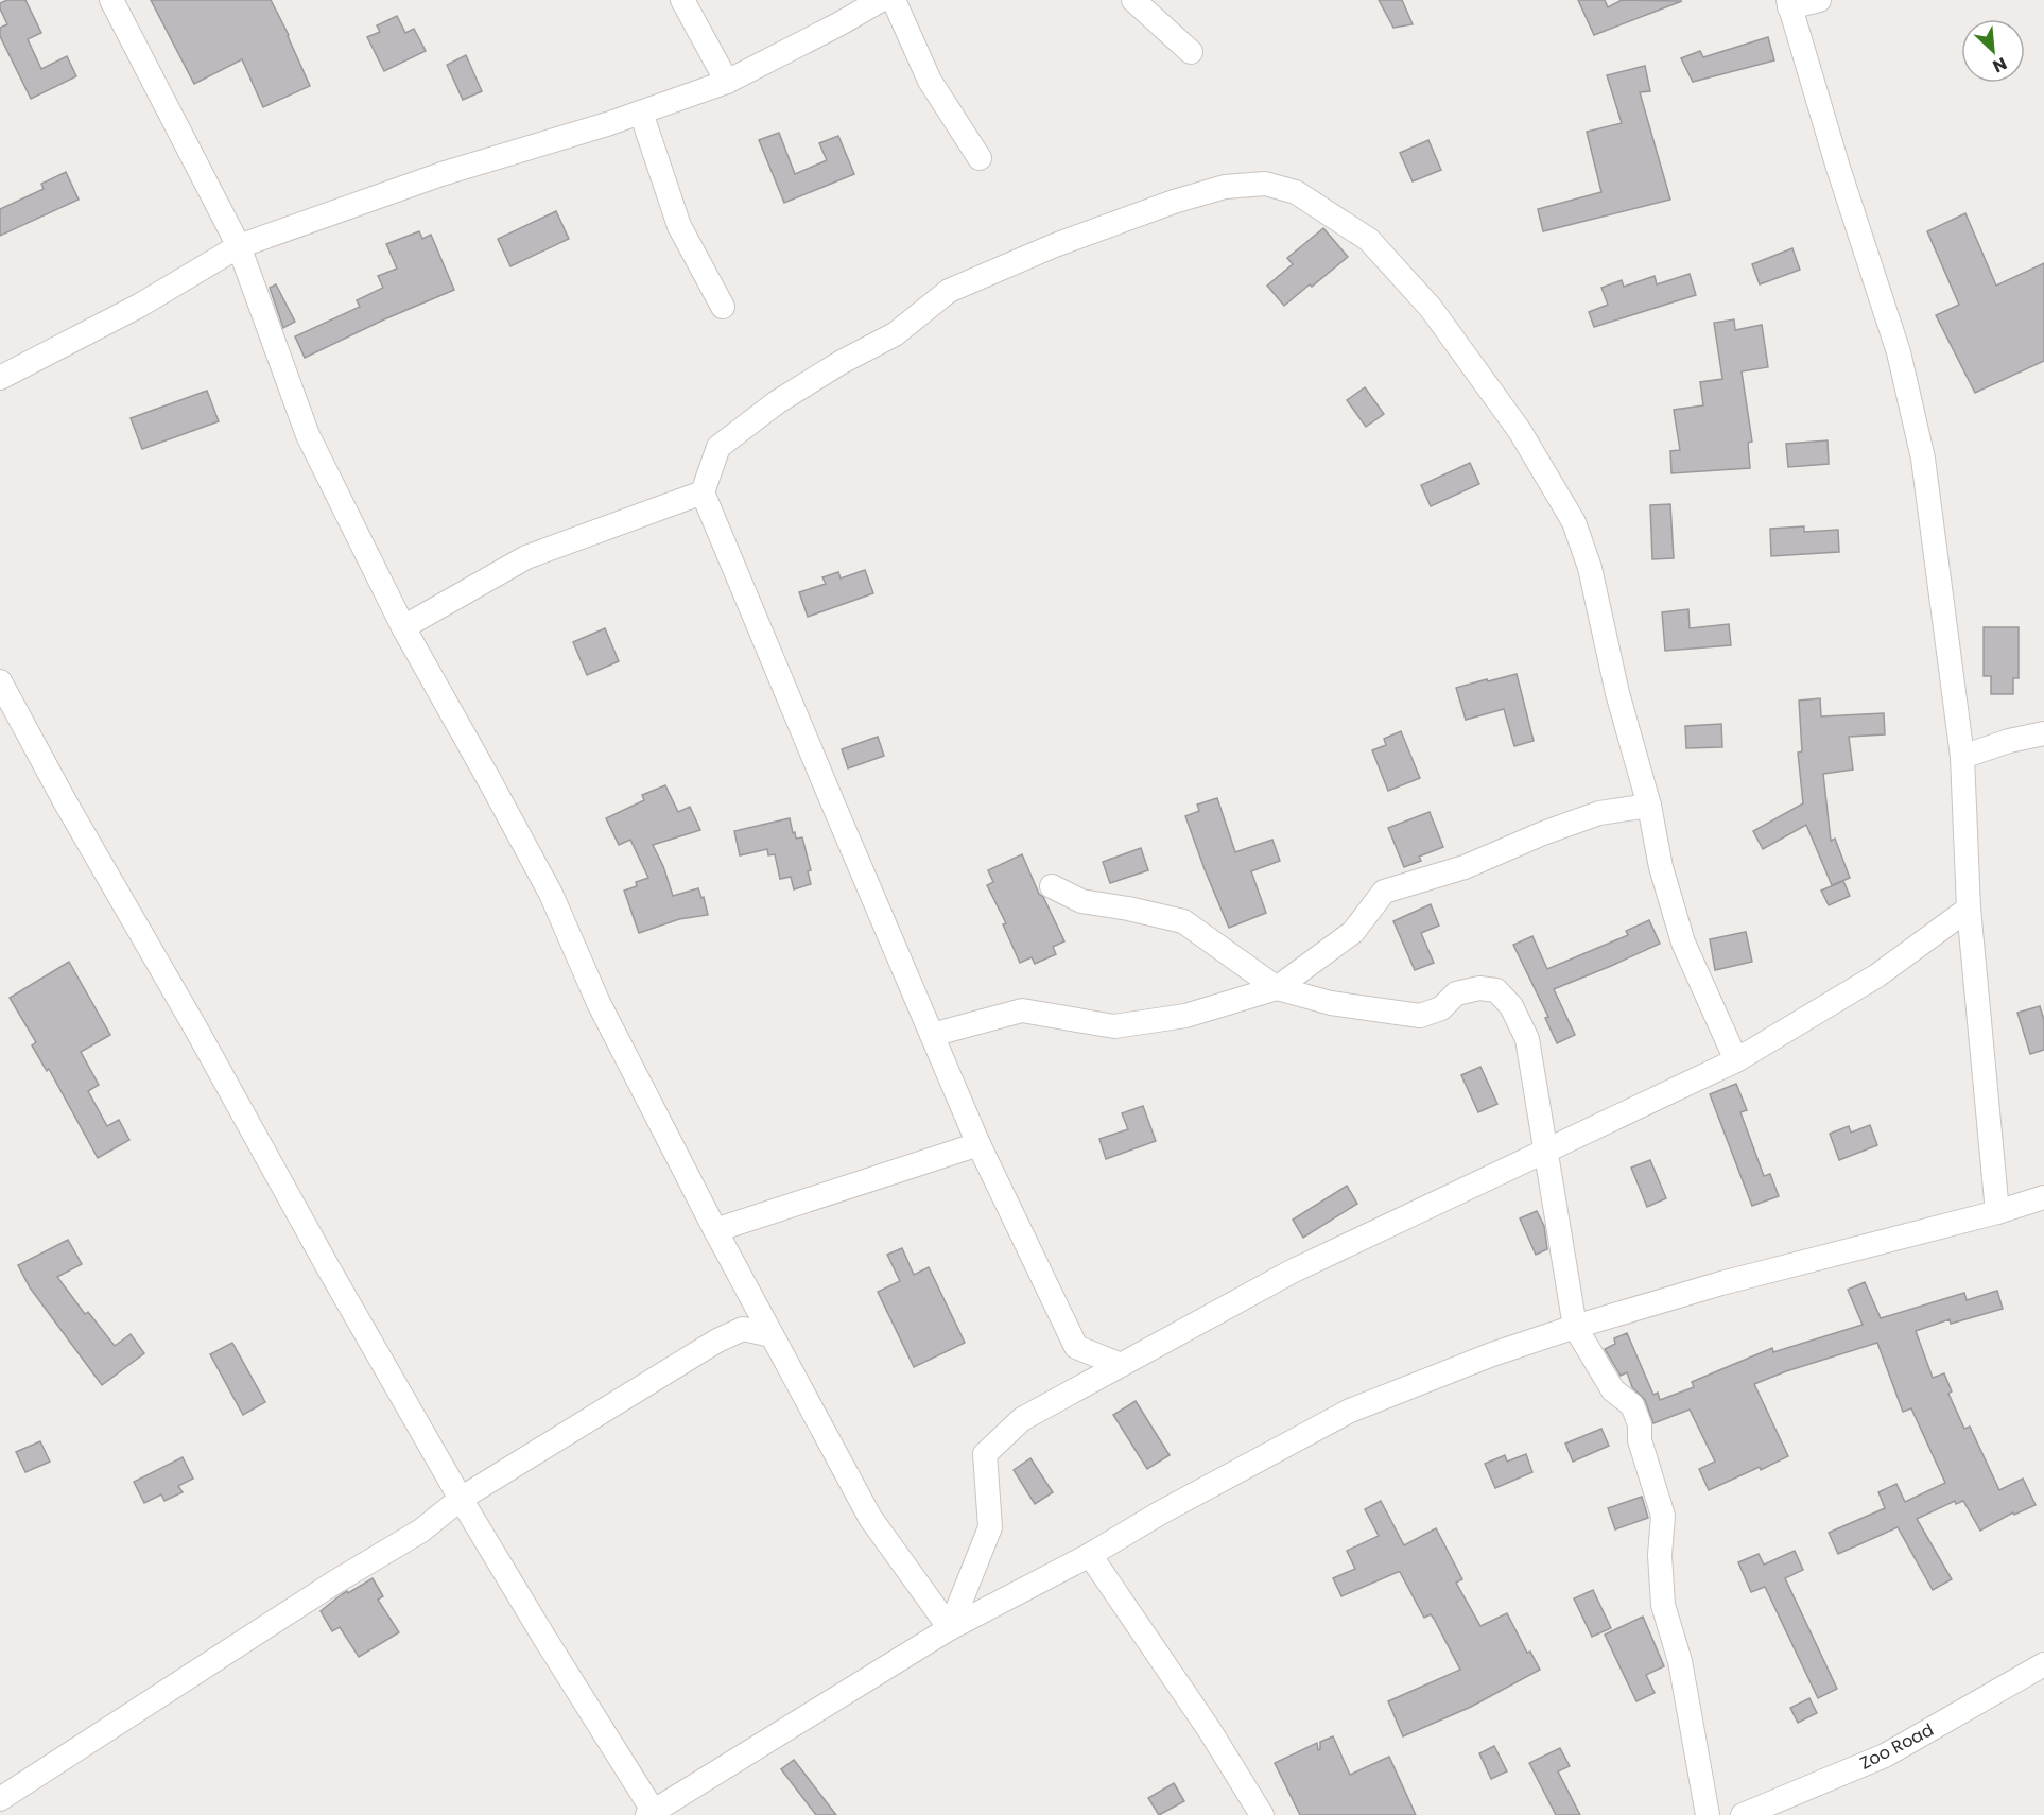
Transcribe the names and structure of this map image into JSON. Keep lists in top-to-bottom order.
{
  "streets": {
    "street": ["Zoo Road"]
  },
  "north": "bottom right"
}
